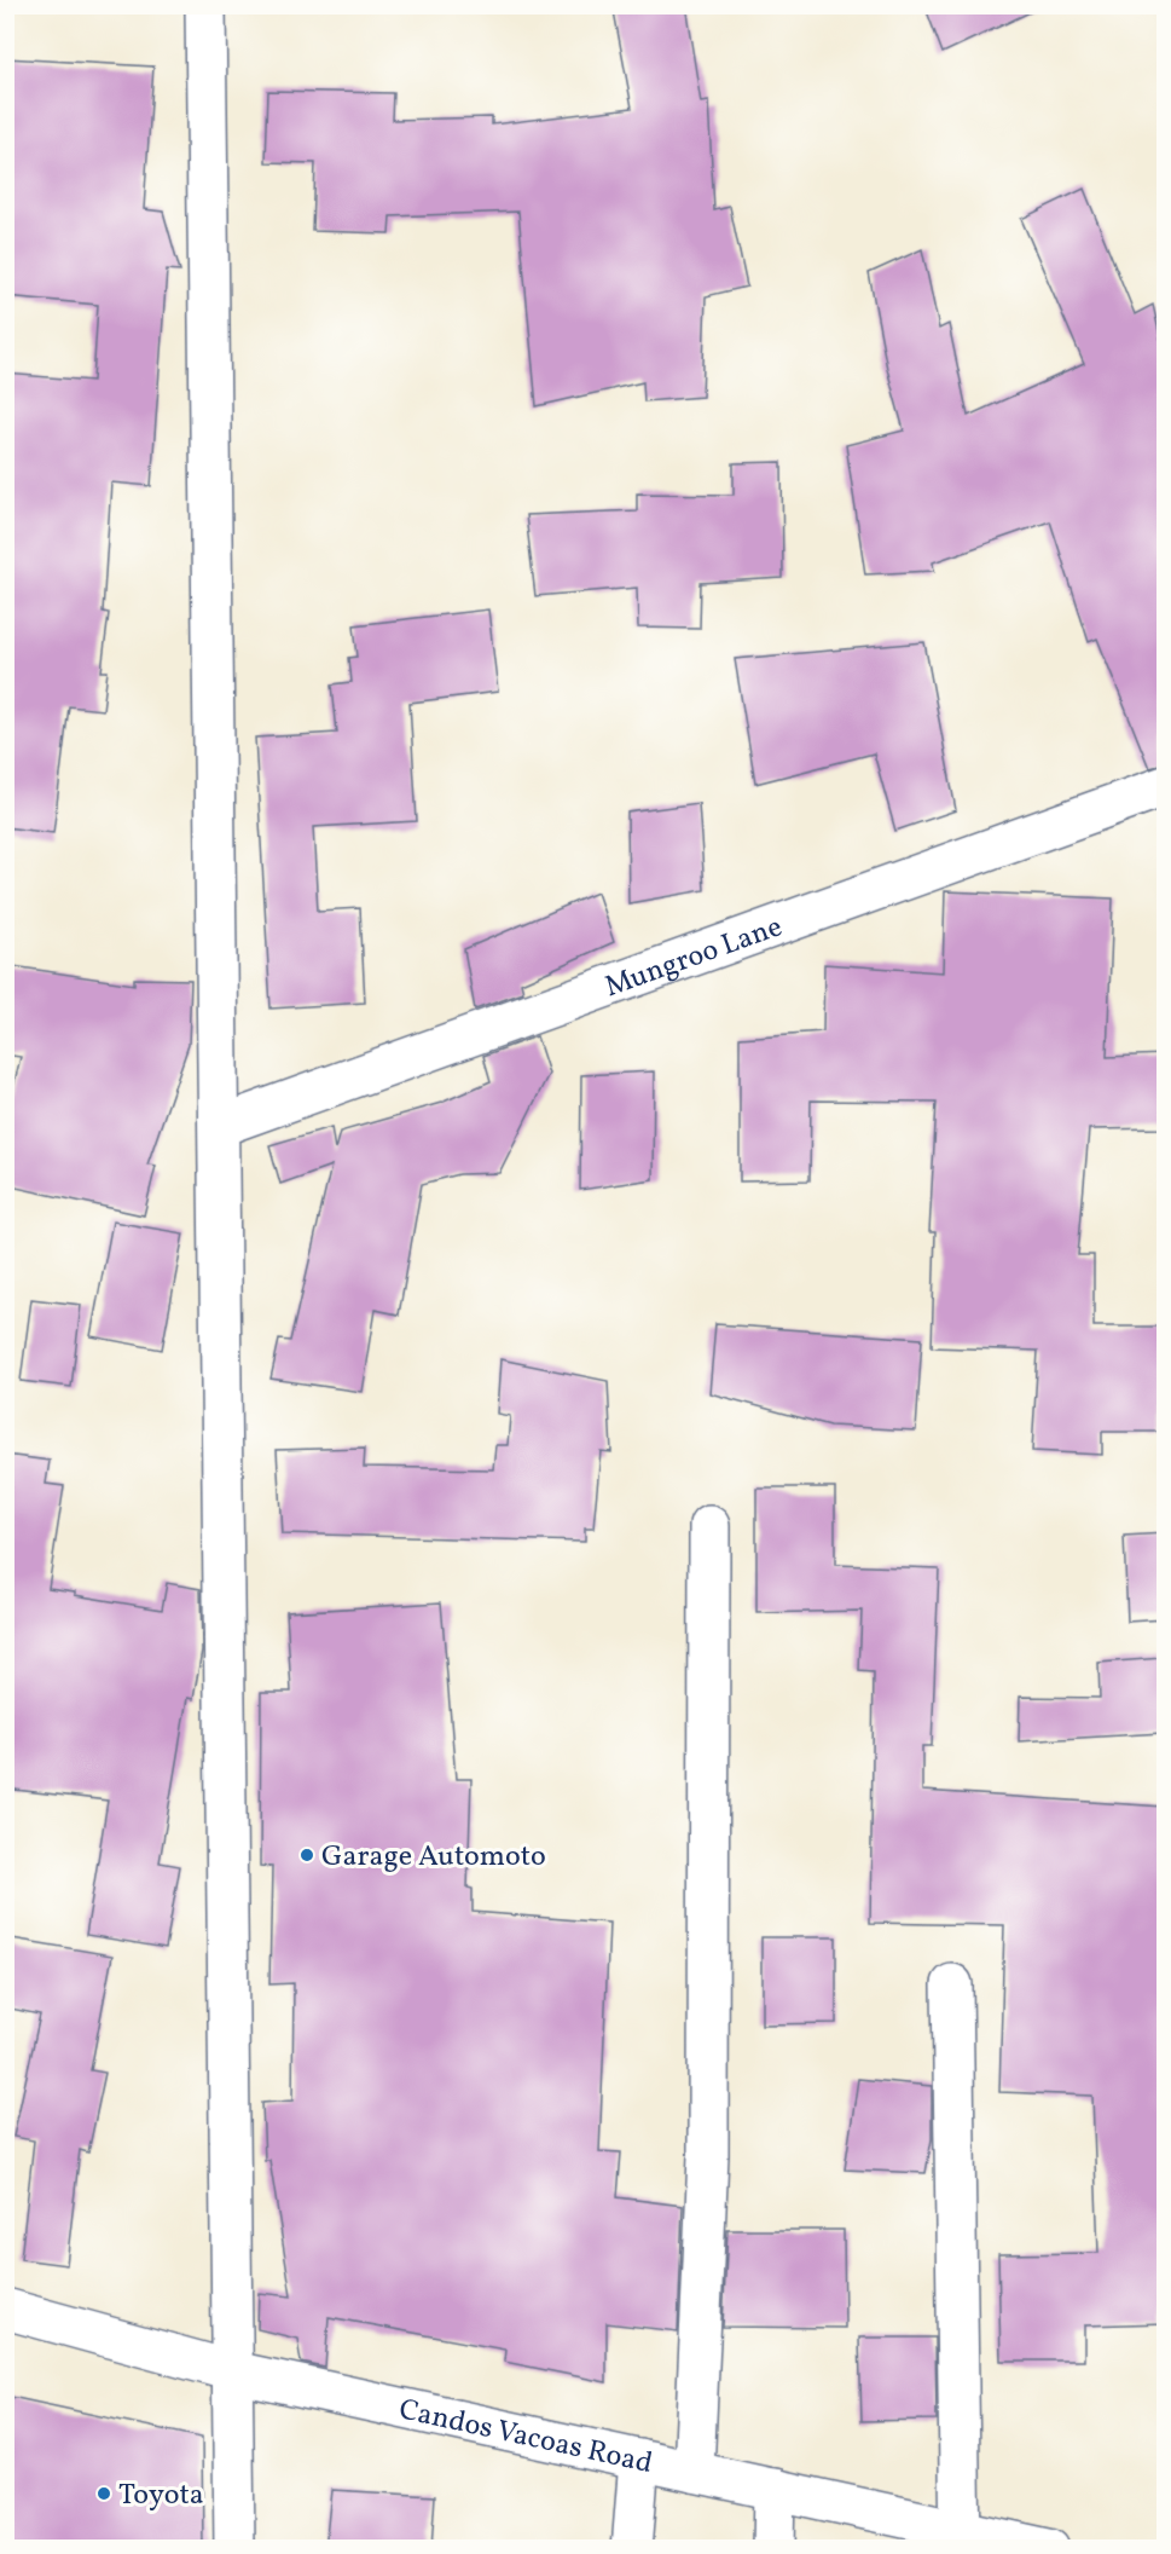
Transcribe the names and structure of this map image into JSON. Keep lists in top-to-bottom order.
{
  "streets": {
    "street": ["Mungroo Lane", "Candos Vacoas Road"]
  },
  "places": ["Garage Automoto", "Toyota"]
}
